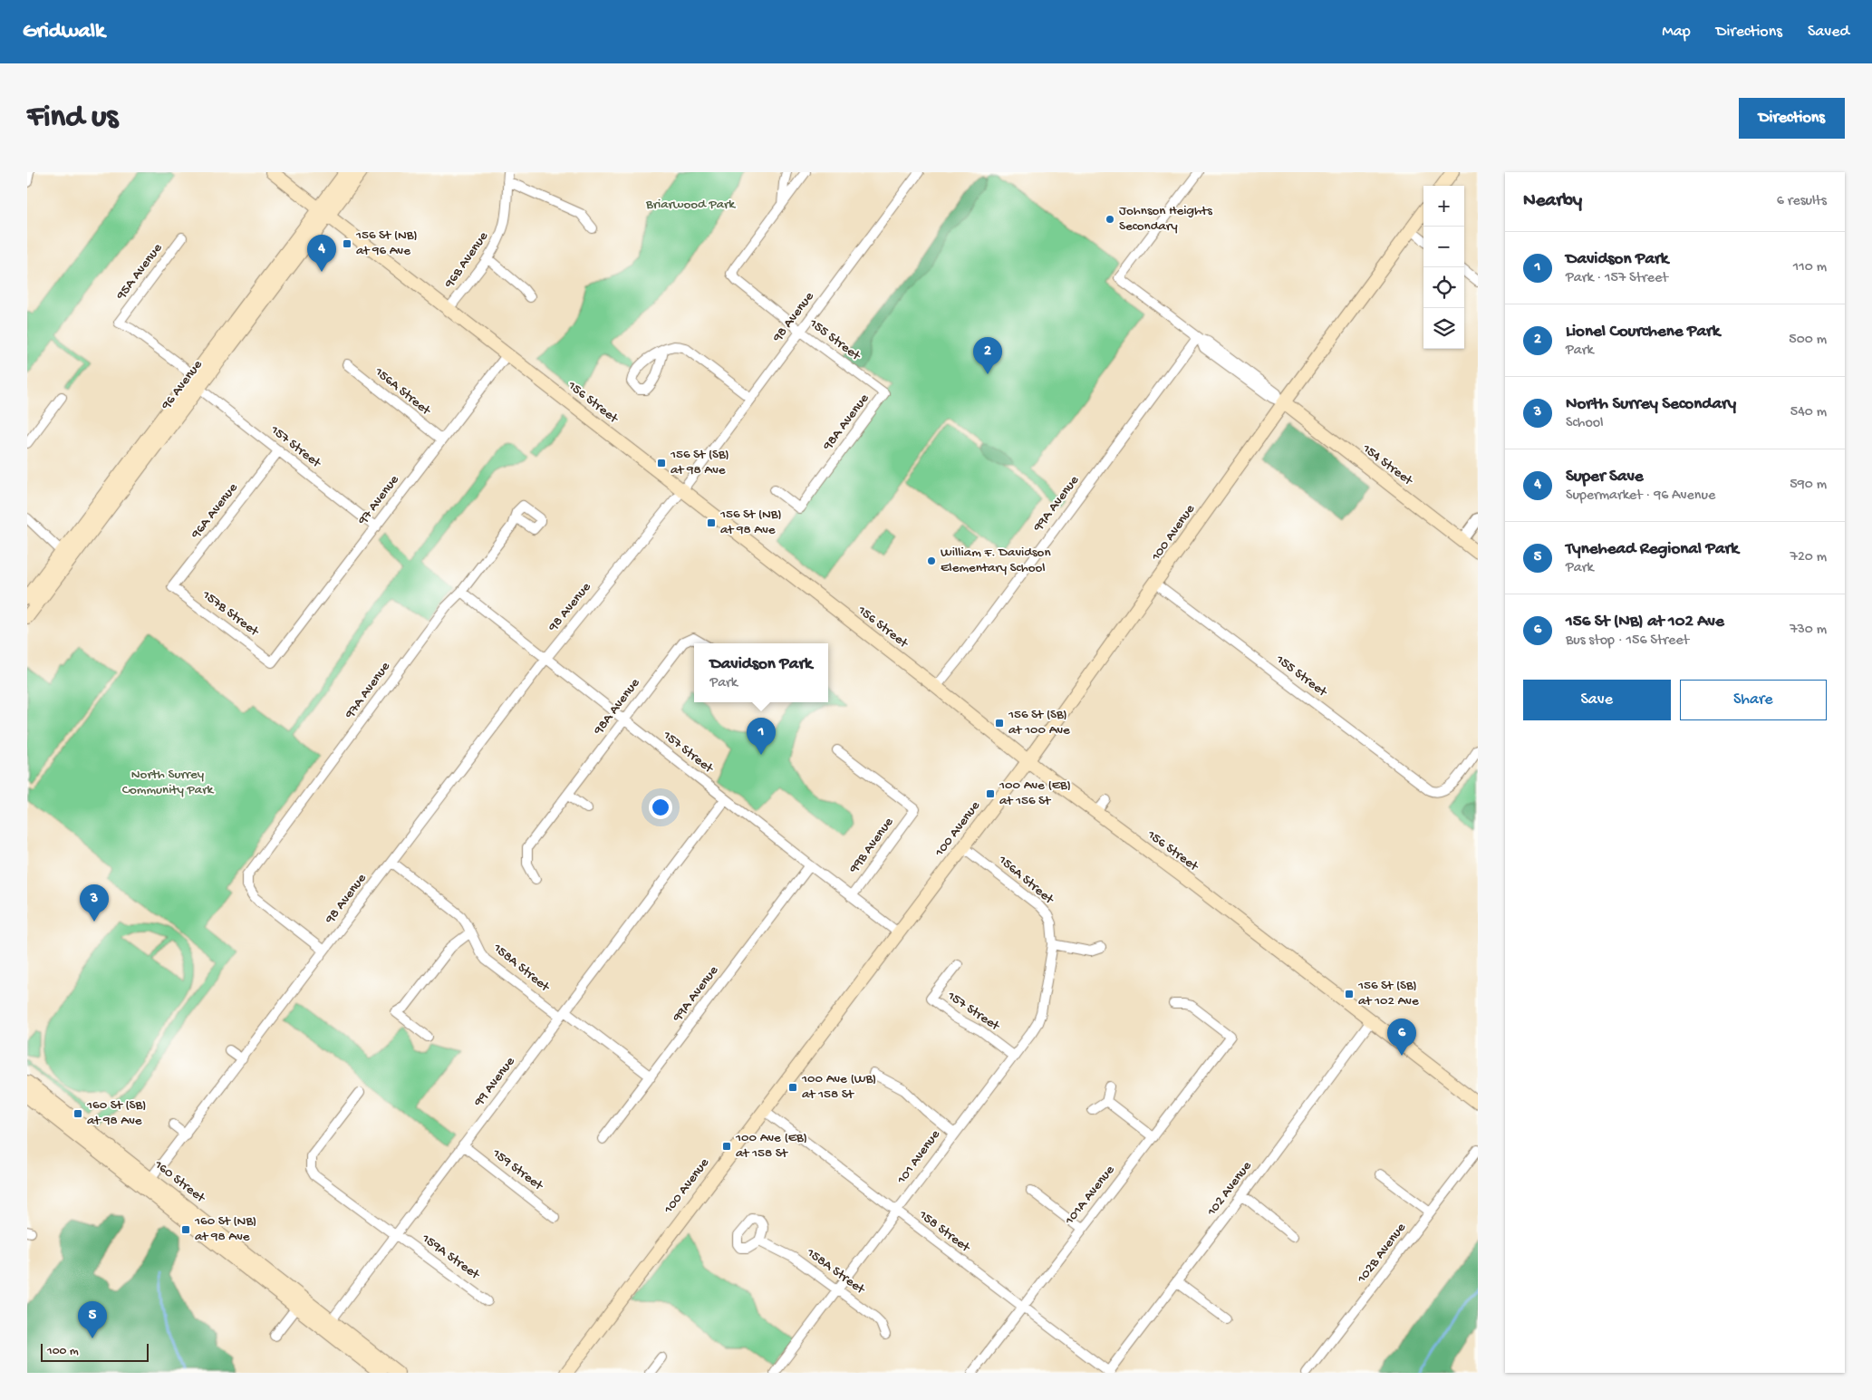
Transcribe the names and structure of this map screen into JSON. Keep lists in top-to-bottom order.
{
  "streets": {
    "main road": [
      "96 Avenue",
      "156 Street",
      "154 Street",
      "100 Avenue",
      "160 Street"
    ],
    "street": [
      "96B Avenue",
      "95A Avenue",
      "98 Avenue",
      "155 Street",
      "156A Street",
      "98A Avenue",
      "157 Street",
      "97 Avenue",
      "99A Avenue",
      "96A Avenue",
      "157B Street",
      "97A Avenue",
      "99B Avenue",
      "158A Street",
      "99 Avenue",
      "101 Avenue",
      "159 Street",
      "102 Avenue",
      "101A Avenue",
      "158 Street",
      "102B Avenue",
      "159A Street"
    ]
  },
  "crossings": [
    ["96B Avenue", "156 Street"],
    ["95A Avenue", "96 Avenue"],
    ["98 Avenue", "155 Street"],
    ["98 Avenue", "156 Street"],
    ["98 Avenue", "157 Street"],
    ["98 Avenue", "97A Avenue"],
    ["98 Avenue", "158A Street"],
    ["98 Avenue", "160 Street"],
    ["155 Street", "98A Avenue"],
    ["155 Street", "100 Avenue"],
    ["96 Avenue", "156 Street"],
    ["96 Avenue", "157 Street"],
    ["156A Street", "97 Avenue"],
    ["156A Street", "100 Avenue"],
    ["156A Street", "101 Avenue"],
    ["156 Street", "97 Avenue"],
    ["156 Street", "99A Avenue"],
    ["156 Street", "100 Avenue"],
    ["156 Street", "102 Avenue"],
    ["98A Avenue", "157 Street"],
    ["157 Street", "97 Avenue"],
    ["157 Street", "99A Avenue"],
    ["157 Street", "96A Avenue"],
    ["157 Street", "100 Avenue"],
    ["157 Street", "97A Avenue"],
    ["157 Street", "99B Avenue"],
    ["157 Street", "99 Avenue"],
    ["157 Street", "101 Avenue"],
    ["154 Street", "99A Avenue"],
    ["154 Street", "100 Avenue"],
    ["97 Avenue", "157B Street"],
    ["99A Avenue", "158A Street"],
    ["96A Avenue", "157B Street"],
    ["100 Avenue", "158 Street"],
    ["158A Street", "99 Avenue"],
    ["158A Street", "101 Avenue"],
    ["99 Avenue", "159 Street"],
    ["99 Avenue", "160 Street"],
    ["99 Avenue", "159A Street"],
    ["101 Avenue", "158 Street"],
    ["102 Avenue", "158 Street"],
    ["101A Avenue", "158 Street"]
  ],
  "parks": ["Briarwood Park", "North Surrey Community Park"],
  "places": {
    "other": ["Johnson Heights Secondary", "William F. Davidson Elementary School"],
    "transit": [
      "156 St (NB) at 96 Ave",
      "156 St (SB) at 98 Ave",
      "156 St (NB) at 98 Ave",
      "156 St (SB) at 100 Ave",
      "100 Ave (EB) at 156 St",
      "156 St (SB) at 102 Ave",
      "100 Ave (WB) at 158 St",
      "160 St (SB) at 98 Ave",
      "100 Ave (EB) at 158 St",
      "160 St (NB) at 98 Ave"
    ]
  },
  "scale_bar": "100 m",
  "page": {
    "header": "Gridwalk",
    "nav": ["Map", "Directions", "Saved"],
    "buttons": [
      "Directions",
      ["Save", "Share"]
    ],
    "title": "Find us",
    "heading": ["Nearby", "6 results"],
    "map_buttons": ["+", "−"],
    "list": [
      {
        "mark": "1",
        "name": "Davidson Park",
        "note": "Park · 157 Street",
        "value": "110 m"
      },
      {
        "mark": "2",
        "name": "Lionel Courchene Park",
        "note": "Park",
        "value": "500 m"
      },
      {
        "mark": "3",
        "name": "North Surrey Secondary",
        "note": "School",
        "value": "540 m"
      },
      {
        "mark": "4",
        "name": "Super Save",
        "note": "Supermarket · 96 Avenue",
        "value": "590 m"
      },
      {
        "mark": "5",
        "name": "Tynehead Regional Park",
        "note": "Park",
        "value": "720 m"
      },
      {
        "mark": "6",
        "name": "156 St (NB) at 102 Ave",
        "note": "Bus stop · 156 Street",
        "value": "730 m"
      }
    ],
    "pins": [
      "4",
      "2",
      "1",
      "3",
      "6",
      "5"
    ],
    "popup": ["Davidson Park", "Park"],
    "scale": "100 m"
  }
}
